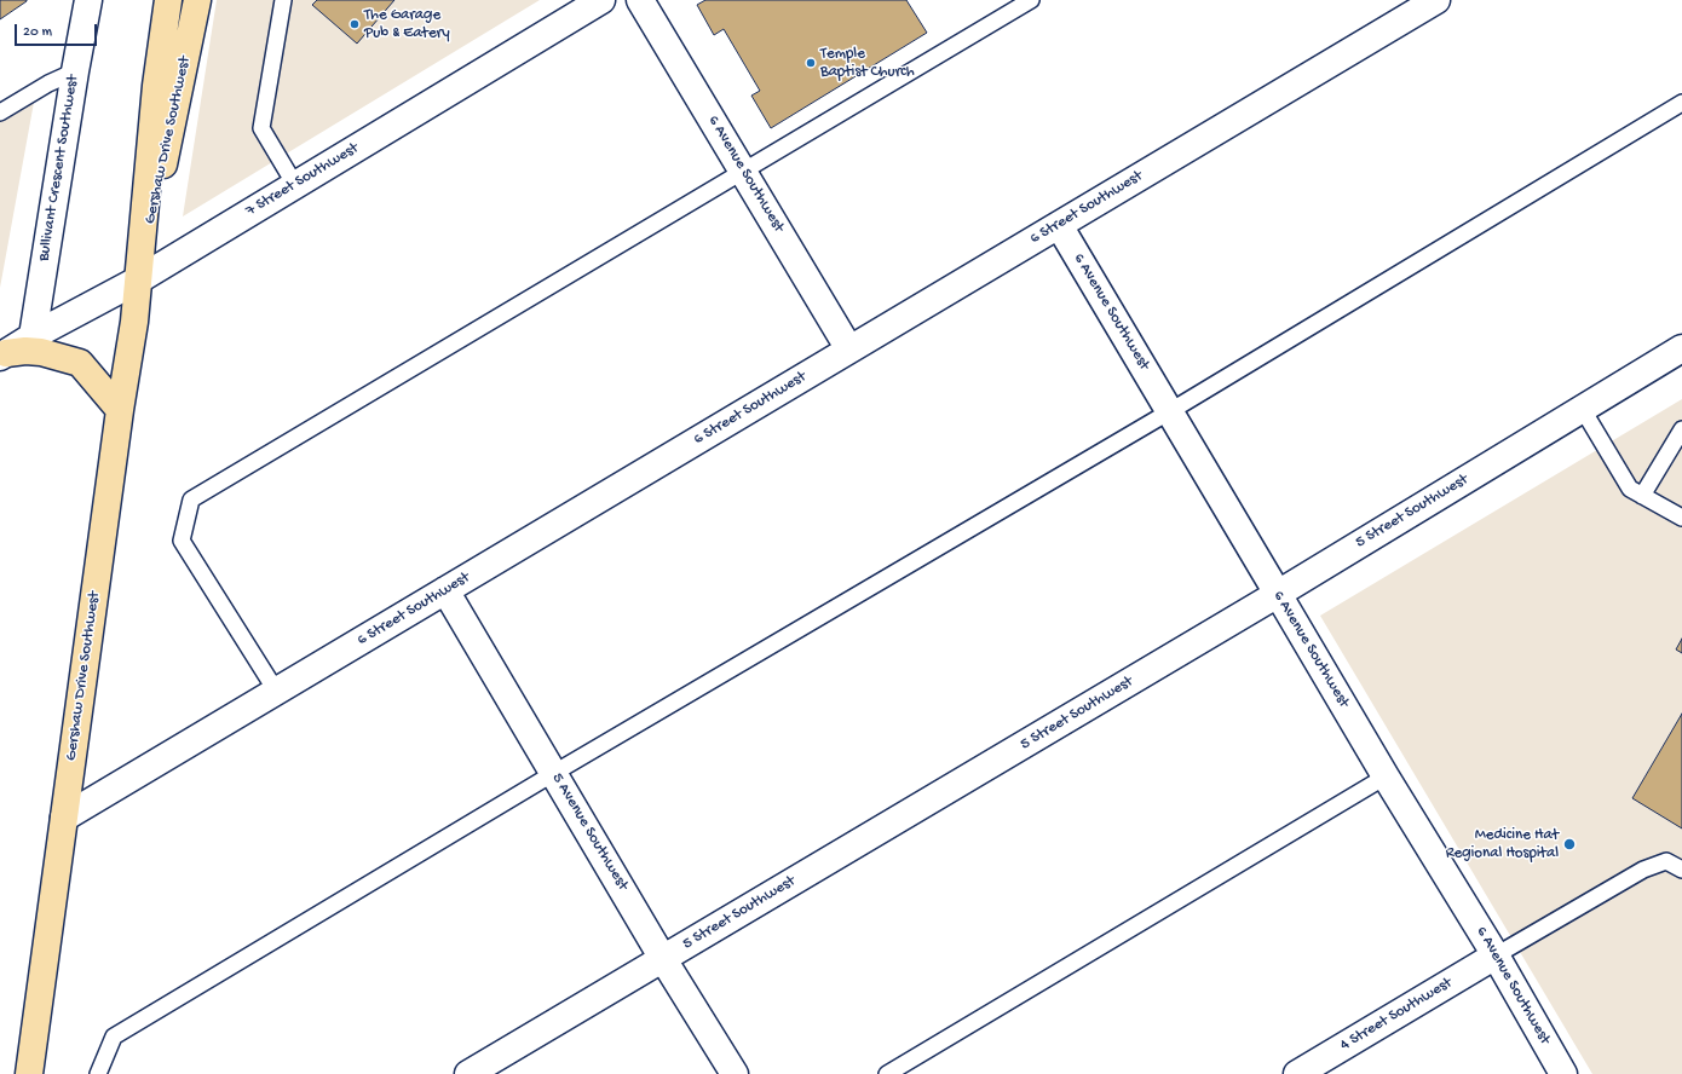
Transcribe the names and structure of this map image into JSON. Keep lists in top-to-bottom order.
{
  "streets": {
    "main road": ["Gershaw Drive Southwest"],
    "street": [
      "Bullivant Crescent Southwest",
      "6 Avenue Southwest",
      "7 Street Southwest",
      "6 Street Southwest",
      "5 Street Southwest",
      "5 Avenue Southwest",
      "4 Street Southwest"
    ]
  },
  "crossings": [
    ["Gershaw Drive Southwest", "7 Street Southwest"],
    ["Gershaw Drive Southwest", "6 Street Southwest"],
    ["Bullivant Crescent Southwest", "7 Street Southwest"],
    ["6 Avenue Southwest", "6 Street Southwest"],
    ["6 Avenue Southwest", "5 Street Southwest"],
    ["6 Avenue Southwest", "4 Street Southwest"],
    ["6 Street Southwest", "5 Avenue Southwest"],
    ["5 Street Southwest", "5 Avenue Southwest"]
  ],
  "places": ["The Garage Pub & Eatery", "Temple Baptist Church", "Medicine Hat Regional Hospital"],
  "scale_bar": "20 m"
}
